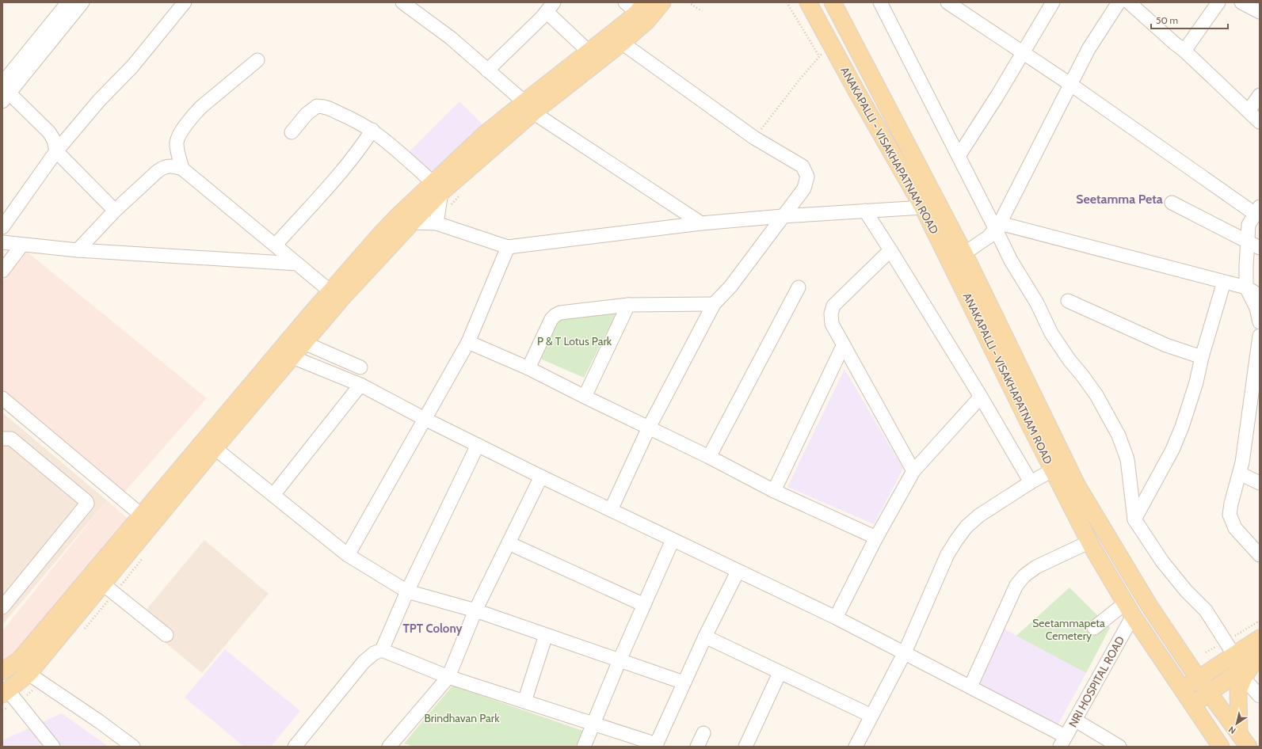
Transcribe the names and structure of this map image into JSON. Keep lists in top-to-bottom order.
{
  "streets": {
    "main road": ["ANAKAPALLI - VISAKHAPATNAM ROAD"],
    "street": ["NRI HOSPITAL ROAD"]
  },
  "crossings": [
    ["ANAKAPALLI - VISAKHAPATNAM ROAD", "NRI HOSPITAL ROAD"]
  ],
  "districts": ["Seetamma Peta", "TPT Colony"],
  "parks": ["P & T Lotus Park", "Seetammapeta Cemetery", "Brindhavan Park"],
  "scale_bar": "50 m",
  "north": "bottom left"
}
